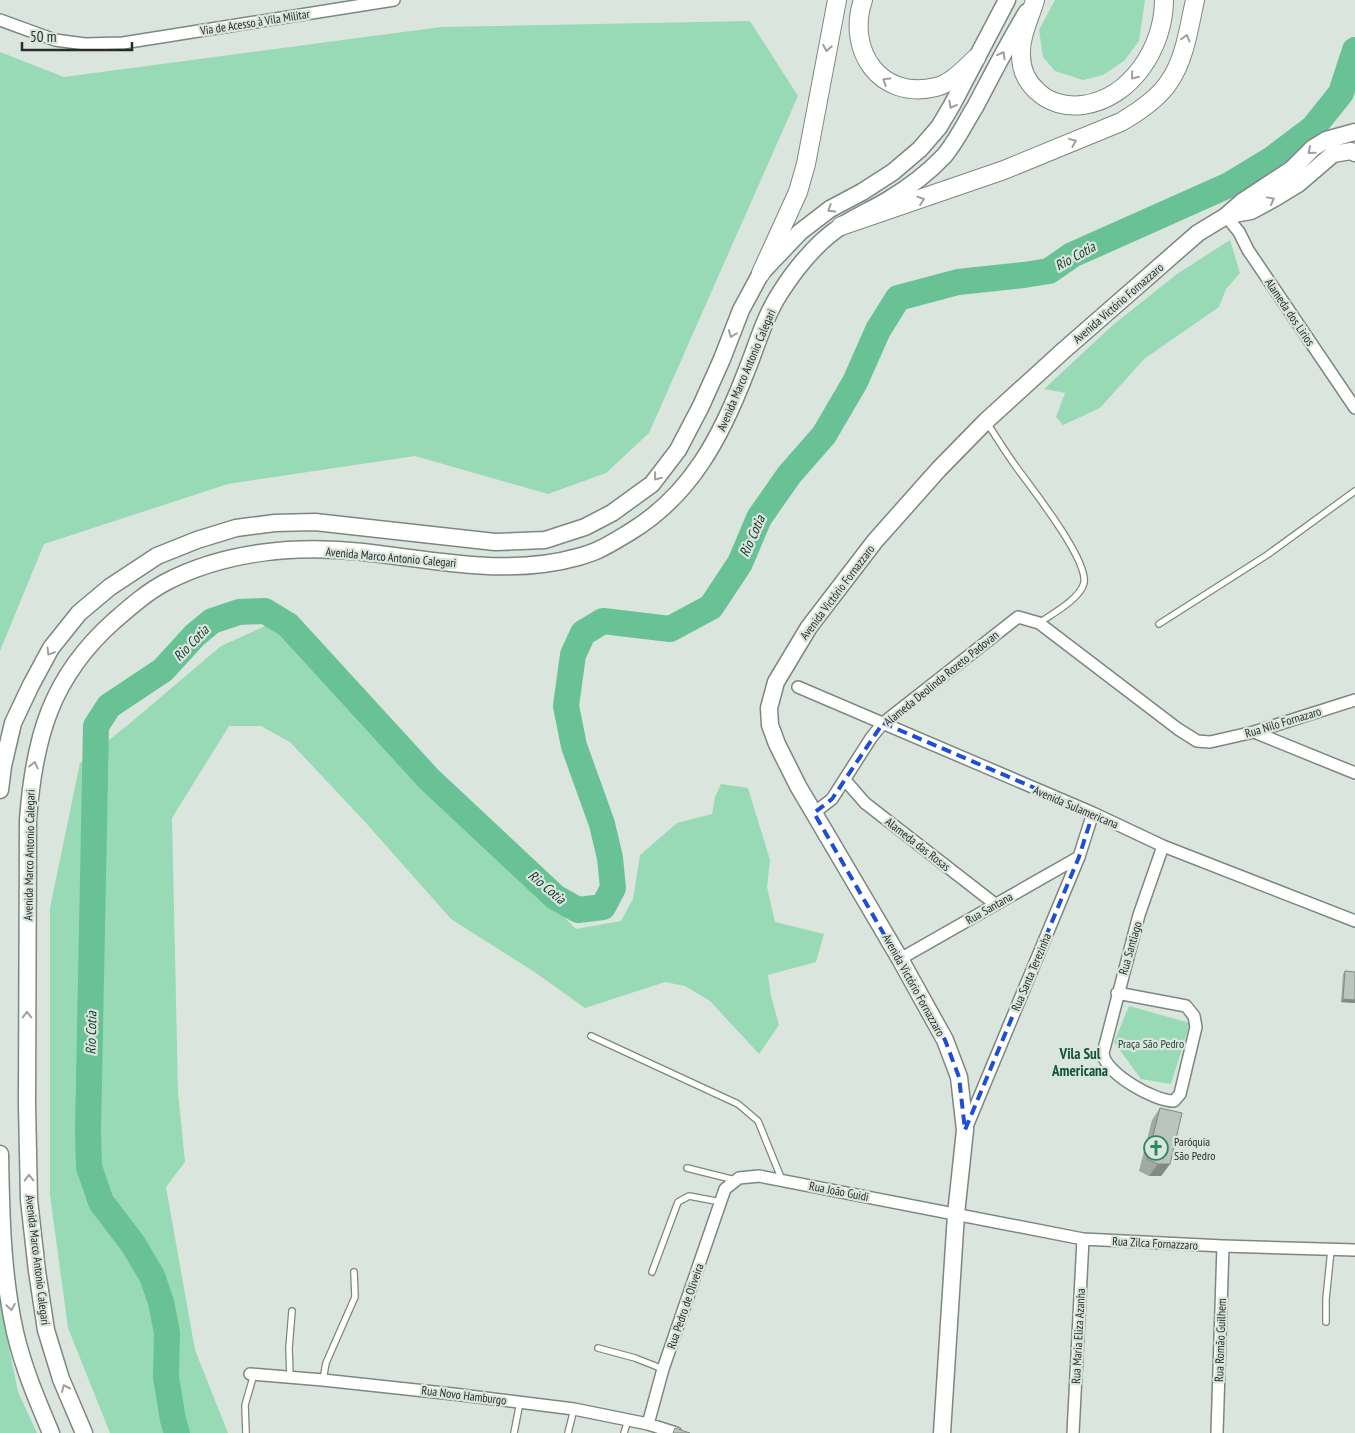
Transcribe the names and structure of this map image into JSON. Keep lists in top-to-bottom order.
{
  "streets": {
    "main road": ["Avenida Victório Fornazzaro", "Avenida Marco Antonio Calegari"],
    "street": [
      "Via de Acesso à Vila Militar",
      "Alameda dos Lirios",
      "Alameda Deolinda Rozeto Padovan",
      "Rua Nilo Fornazaro",
      "Avenida Sulamericana",
      "Alameda das Rosas",
      "Rua Santana",
      "Rua Santiago",
      "Rua Santa Terezinha",
      "Rua João Guidi",
      "Rua Zilca Fornazzaro",
      "Rua Pedro de Oliveira",
      "Rua Maria Eliza Azanha",
      "Rua Romão Guilhem",
      "Rua Novo Hamburgo"
    ]
  },
  "crossings": [
    ["Avenida Victório Fornazzaro", "Alameda dos Lirios"],
    ["Avenida Victório Fornazzaro", "Alameda Deolinda Rozeto Padovan"],
    ["Avenida Victório Fornazzaro", "Rua Santana"],
    ["Avenida Victório Fornazzaro", "Rua Santa Terezinha"],
    ["Avenida Victório Fornazzaro", "Rua João Guidi"],
    ["Avenida Victório Fornazzaro", "Rua Zilca Fornazzaro"],
    ["Alameda Deolinda Rozeto Padovan", "Rua Nilo Fornazaro"],
    ["Alameda Deolinda Rozeto Padovan", "Avenida Sulamericana"],
    ["Alameda Deolinda Rozeto Padovan", "Alameda das Rosas"],
    ["Avenida Sulamericana", "Rua Santiago"],
    ["Avenida Sulamericana", "Rua Santa Terezinha"],
    ["Alameda das Rosas", "Rua Santana"],
    ["Rua Santana", "Rua Santa Terezinha"],
    ["Rua João Guidi", "Rua Zilca Fornazzaro"],
    ["Rua João Guidi", "Rua Pedro de Oliveira"],
    ["Rua Zilca Fornazzaro", "Rua Maria Eliza Azanha"],
    ["Rua Zilca Fornazzaro", "Rua Romão Guilhem"],
    ["Rua Pedro de Oliveira", "Rua Novo Hamburgo"]
  ],
  "districts": ["Vila Sul Americana"],
  "water": ["Rio Cotia"],
  "parks": ["Praça São Pedro"],
  "places": {
    "church": ["Paróquia São Pedro"]
  },
  "scale_bar": "50 m"
}
